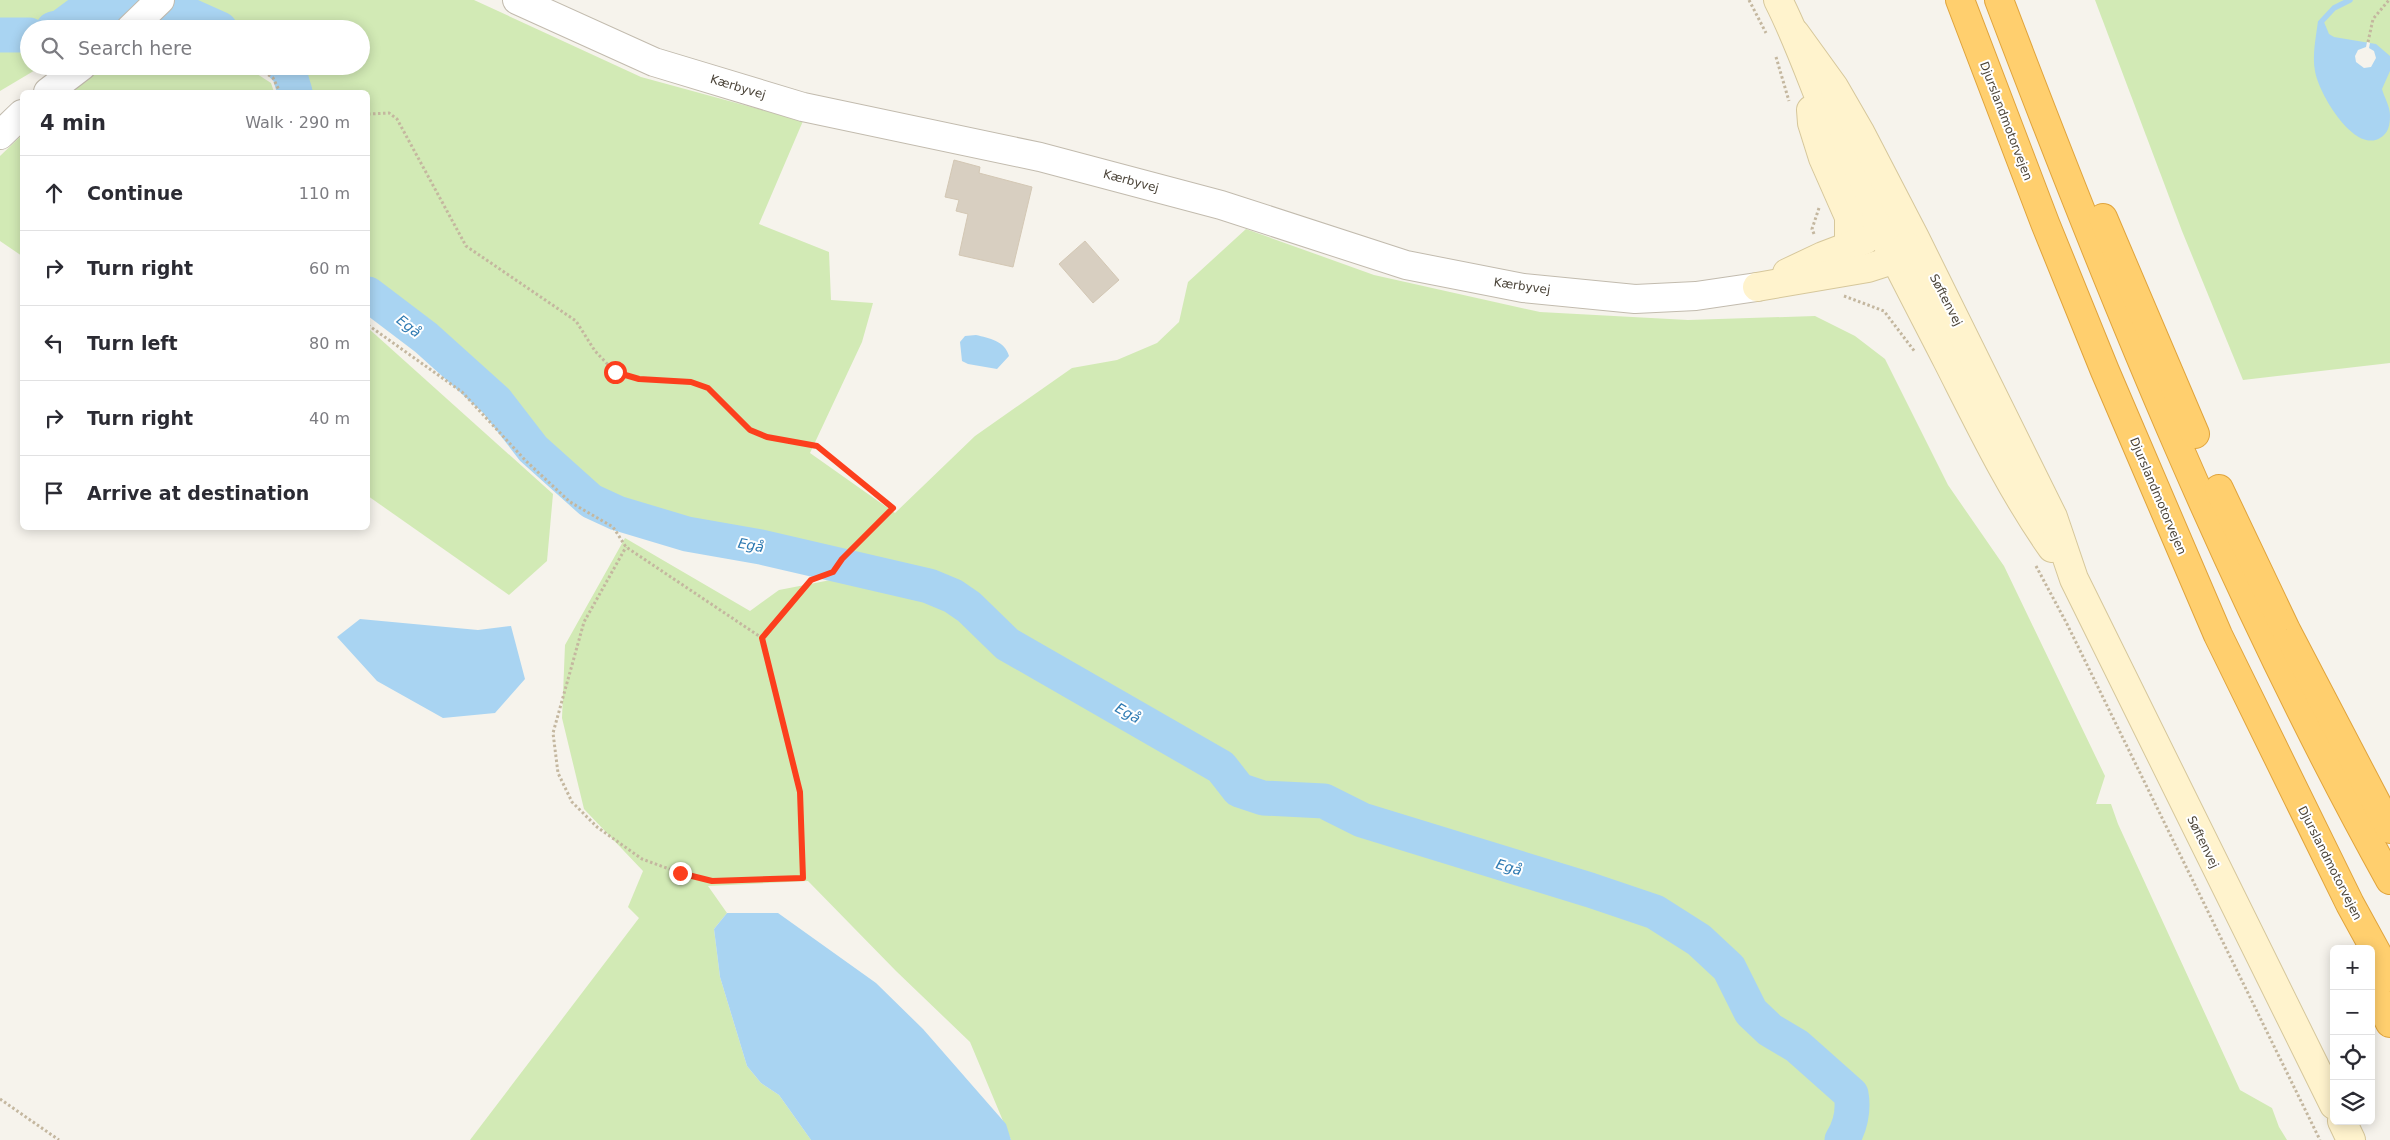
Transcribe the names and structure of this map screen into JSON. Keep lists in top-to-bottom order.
{
  "streets": {
    "highway": ["Djurslandmotorvejen"],
    "main road": ["Søftenvej"],
    "street": ["Kærbyvej"]
  },
  "water": ["Egå"],
  "page": {
    "search": "Search here",
    "heading": ["4 min", "Walk · 290 m"],
    "list": [
      ["Continue", "110 m"],
      ["Turn right", "60 m"],
      ["Turn left", "80 m"],
      ["Turn right", "40 m"],
      "Arrive at destination"
    ],
    "map_buttons": ["+", "−"]
  }
}
